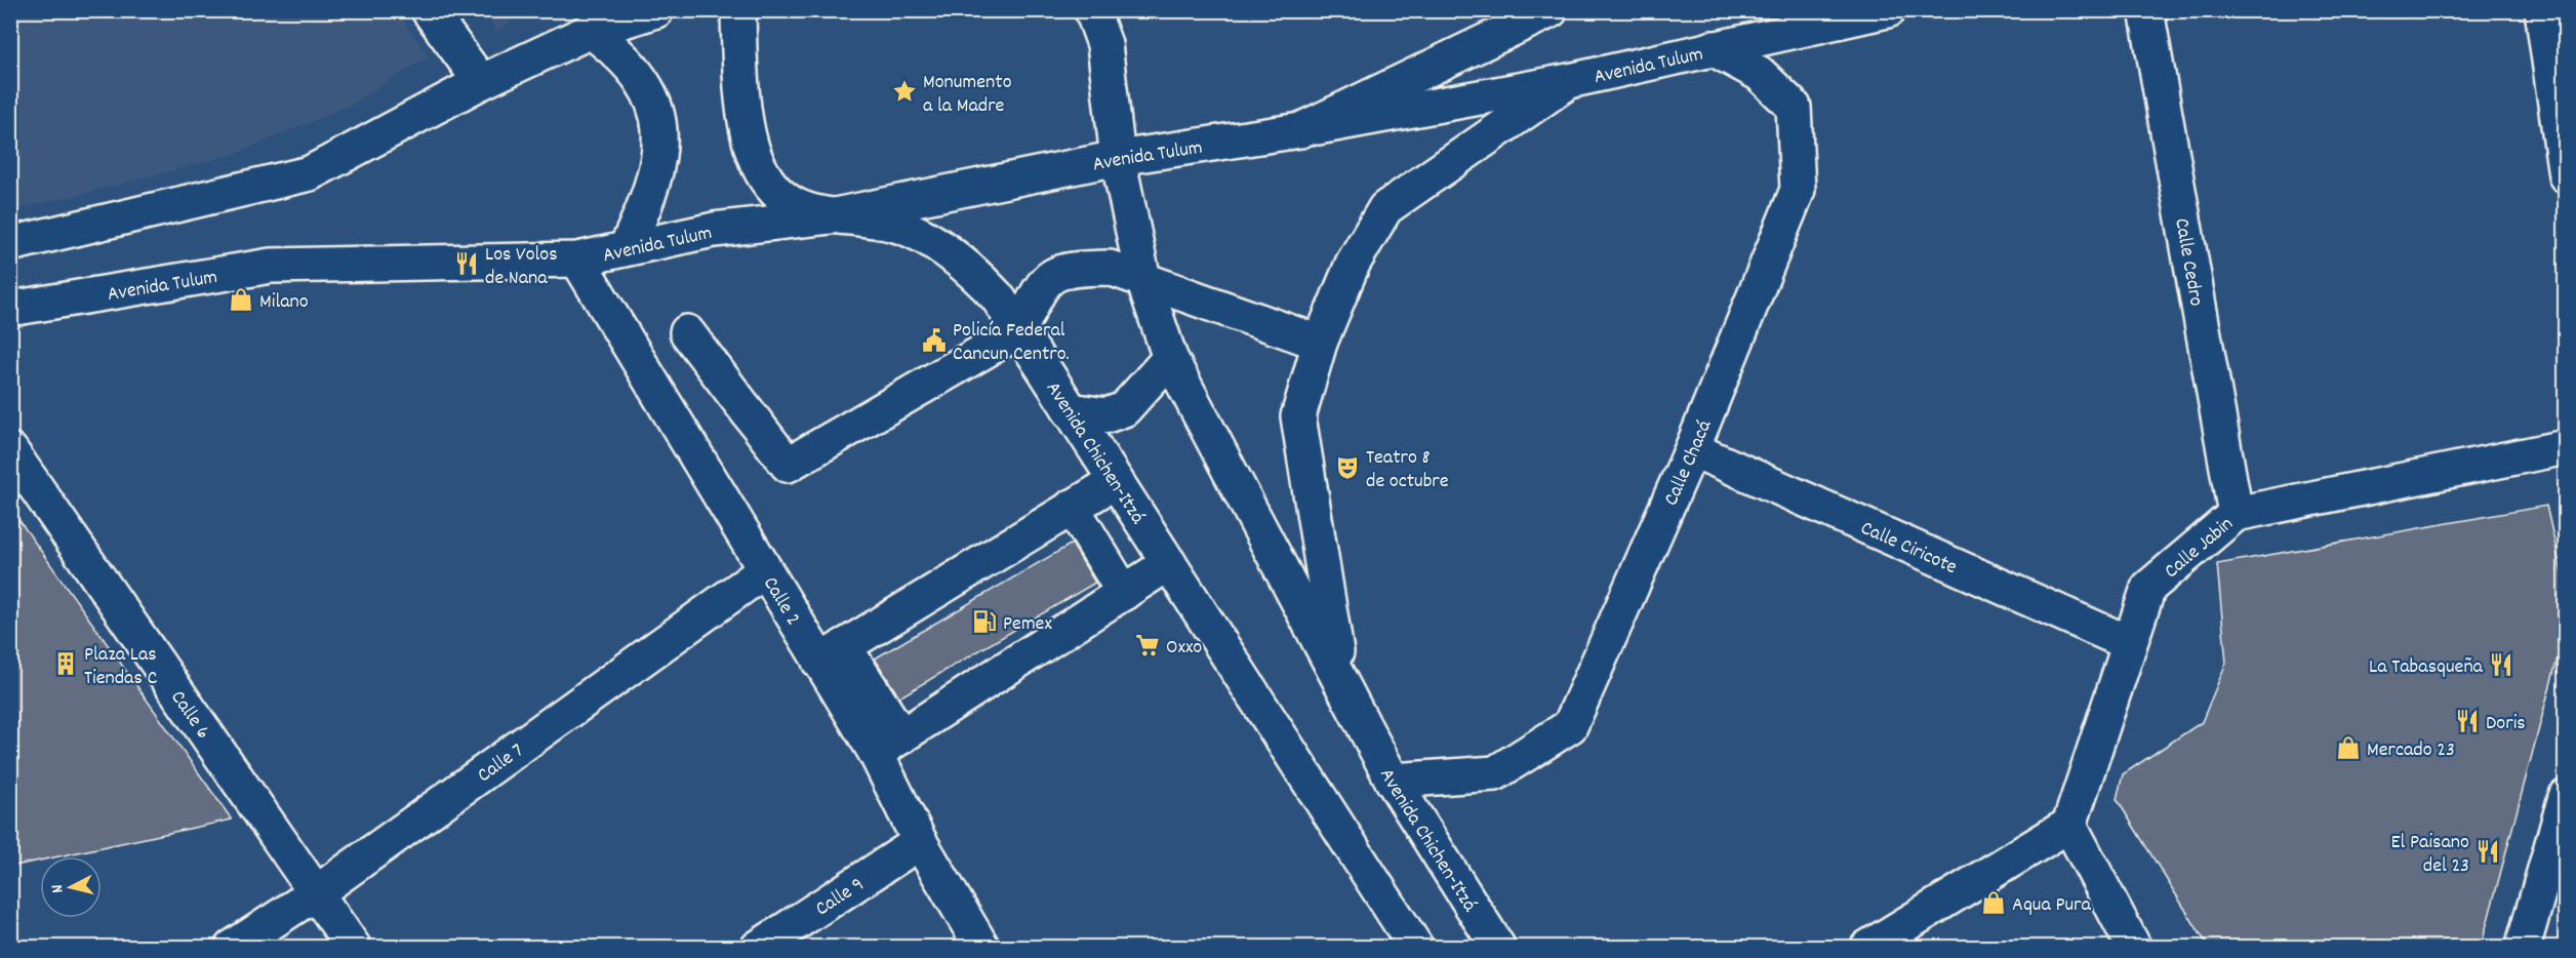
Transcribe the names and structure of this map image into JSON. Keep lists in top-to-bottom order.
{
  "streets": {
    "street": [
      "Avenida Tulum",
      "Calle Cedro",
      "Avenida Chichen-Itzá",
      "Calle Chacá",
      "Calle Ciricote",
      "Calle Jabin",
      "Calle 2",
      "Calle 6",
      "Calle 7",
      "Calle 9"
    ]
  },
  "crossings": [
    ["Avenida Tulum", "Avenida Chichen-Itzá"],
    ["Avenida Tulum", "Calle Chacá"],
    ["Avenida Tulum", "Calle 2"],
    ["Calle Cedro", "Calle Jabin"],
    ["Avenida Chichen-Itzá", "Calle Chacá"],
    ["Calle Chacá", "Calle Ciricote"],
    ["Calle Ciricote", "Calle Jabin"],
    ["Calle 2", "Calle 7"],
    ["Calle 2", "Calle 9"],
    ["Calle 6", "Calle 7"]
  ],
  "places": {
    "place": ["Monumento a la Madre"],
    "restaurant": [
      "Los Volos de Nana",
      "La Tabasqueña",
      "Doris",
      "El Paisano del 23"
    ],
    "shop": ["Milano", "Mercado 23", "Aqua Pura"],
    "public building": ["Policía Federal Cancun Centro."],
    "theatre": ["Teatro 8 de octubre"],
    "fuel station": ["Pemex"],
    "supermarket": ["Oxxo"],
    "building": ["Plaza Las Tiendas C"]
  },
  "north": "left"
}
